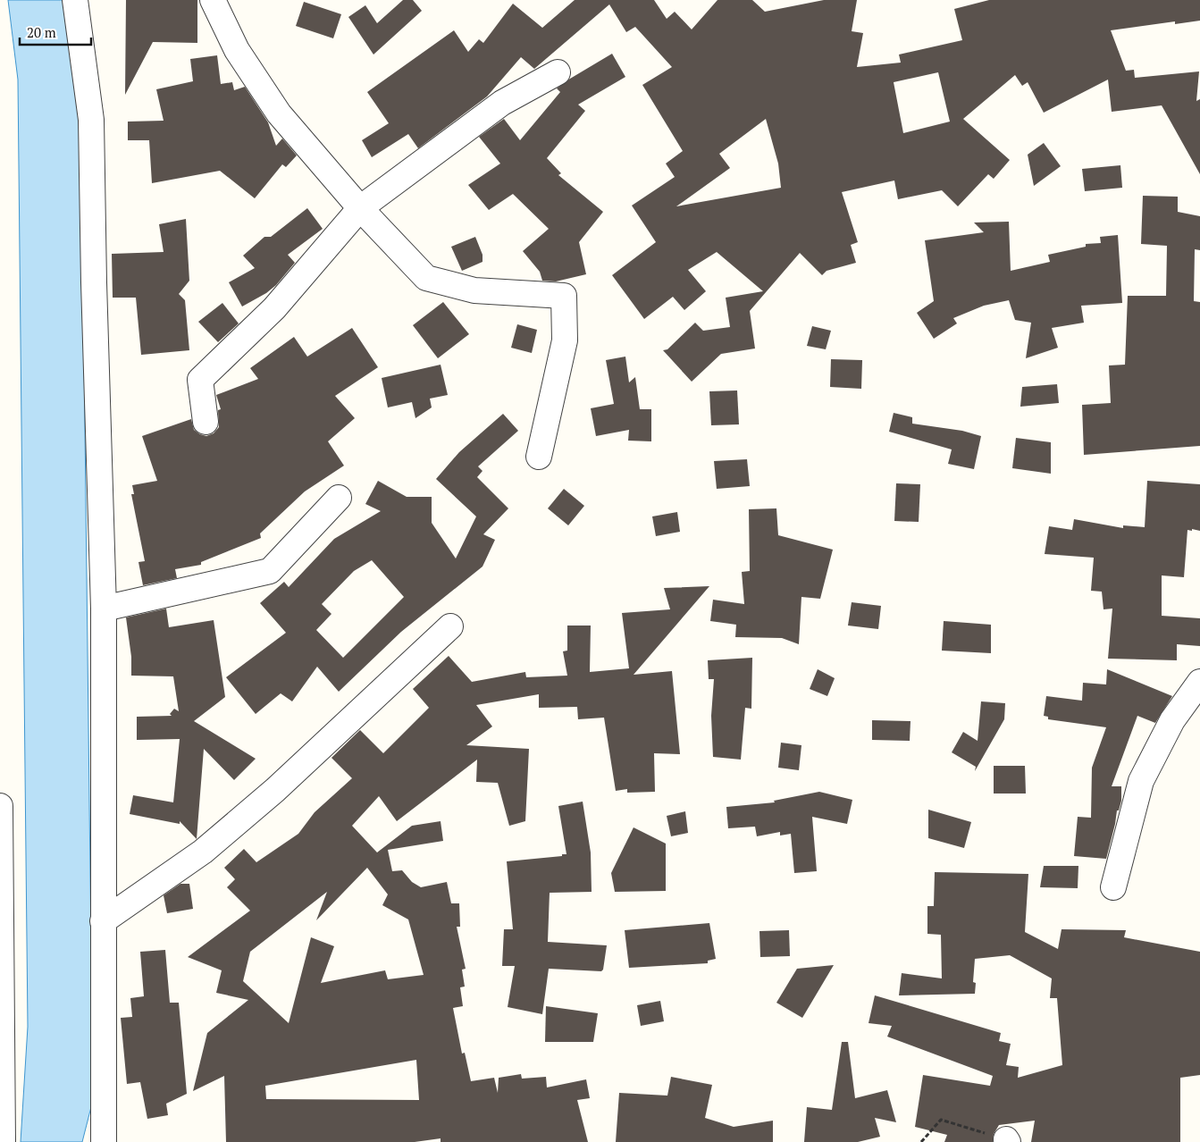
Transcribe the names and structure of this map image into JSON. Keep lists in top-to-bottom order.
{
  "scale_bar": "20 m"
}
